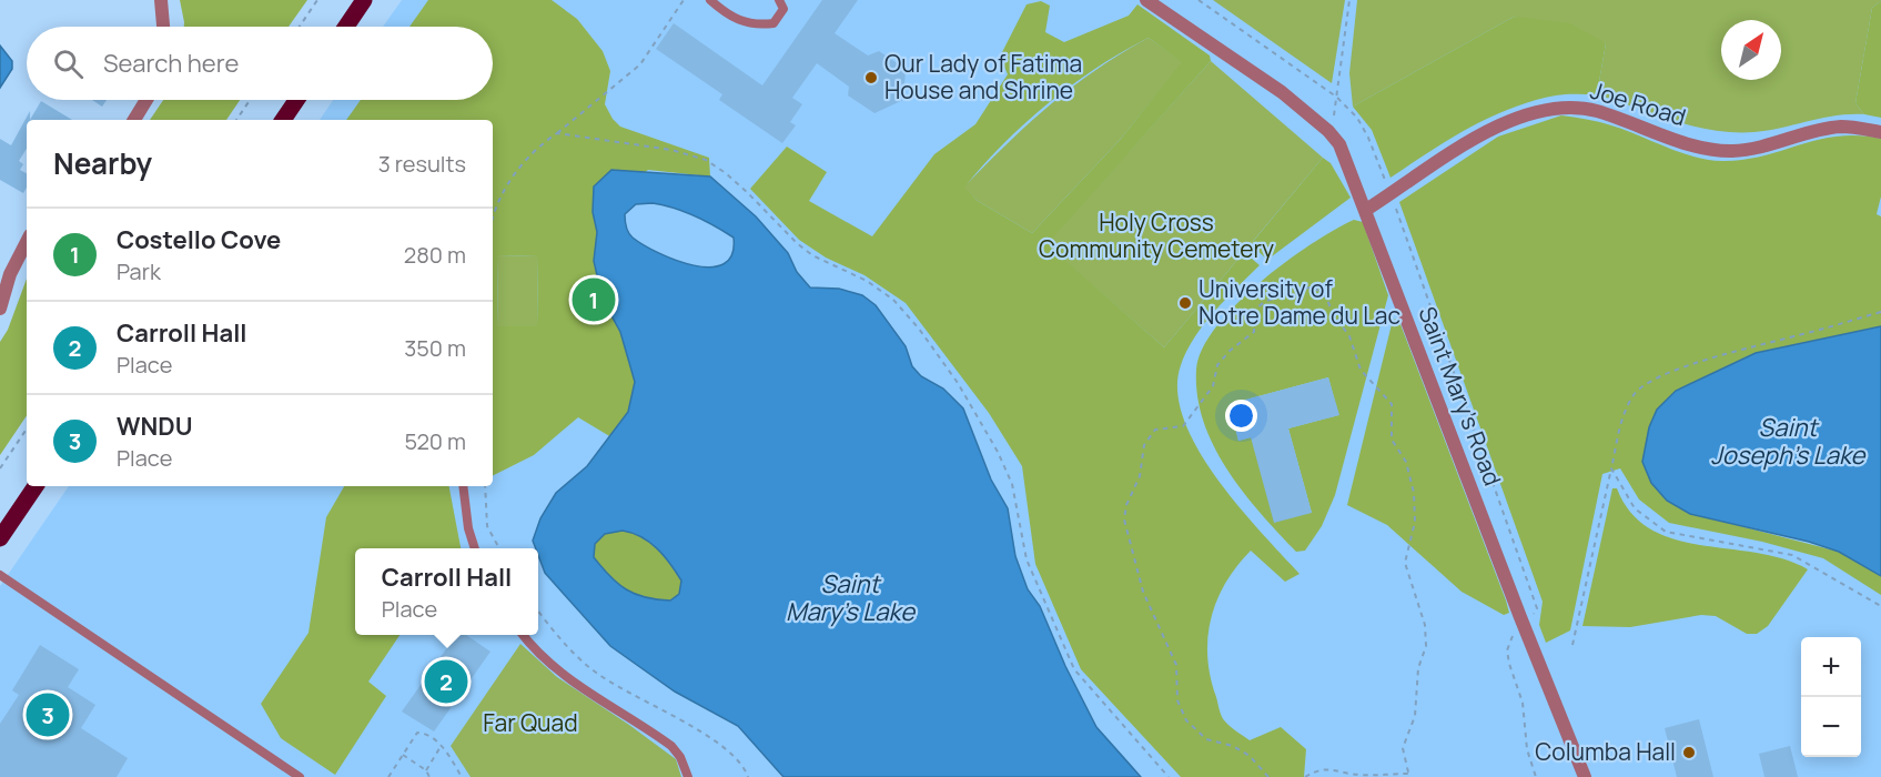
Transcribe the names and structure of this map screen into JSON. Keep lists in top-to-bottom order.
{
  "streets": {
    "street": ["Joe Road", "Saint Mary's Road"]
  },
  "crossings": [
    ["Joe Road", "Saint Mary's Road"]
  ],
  "water": ["Saint Joseph's Lake", "Saint Mary's Lake"],
  "parks": ["Holy Cross Community Cemetery", "Far Quad"],
  "places": ["Our Lady of Fatima House and Shrine", "University of Notre Dame du Lac", "Columba Hall"],
  "north": "top right",
  "page": {
    "search": "Search here",
    "heading": ["Nearby", "3 results"],
    "list": [
      {
        "mark": "1",
        "name": "Costello Cove",
        "note": "Park",
        "value": "280 m"
      },
      {
        "mark": "2",
        "name": "Carroll Hall",
        "note": "Place",
        "value": "350 m"
      },
      {
        "mark": "3",
        "name": "WNDU",
        "note": "Place",
        "value": "520 m"
      }
    ],
    "pins": ["1", "2", "3"],
    "popup": ["Carroll Hall", "Place"],
    "map_buttons": ["+", "−"]
  }
}
